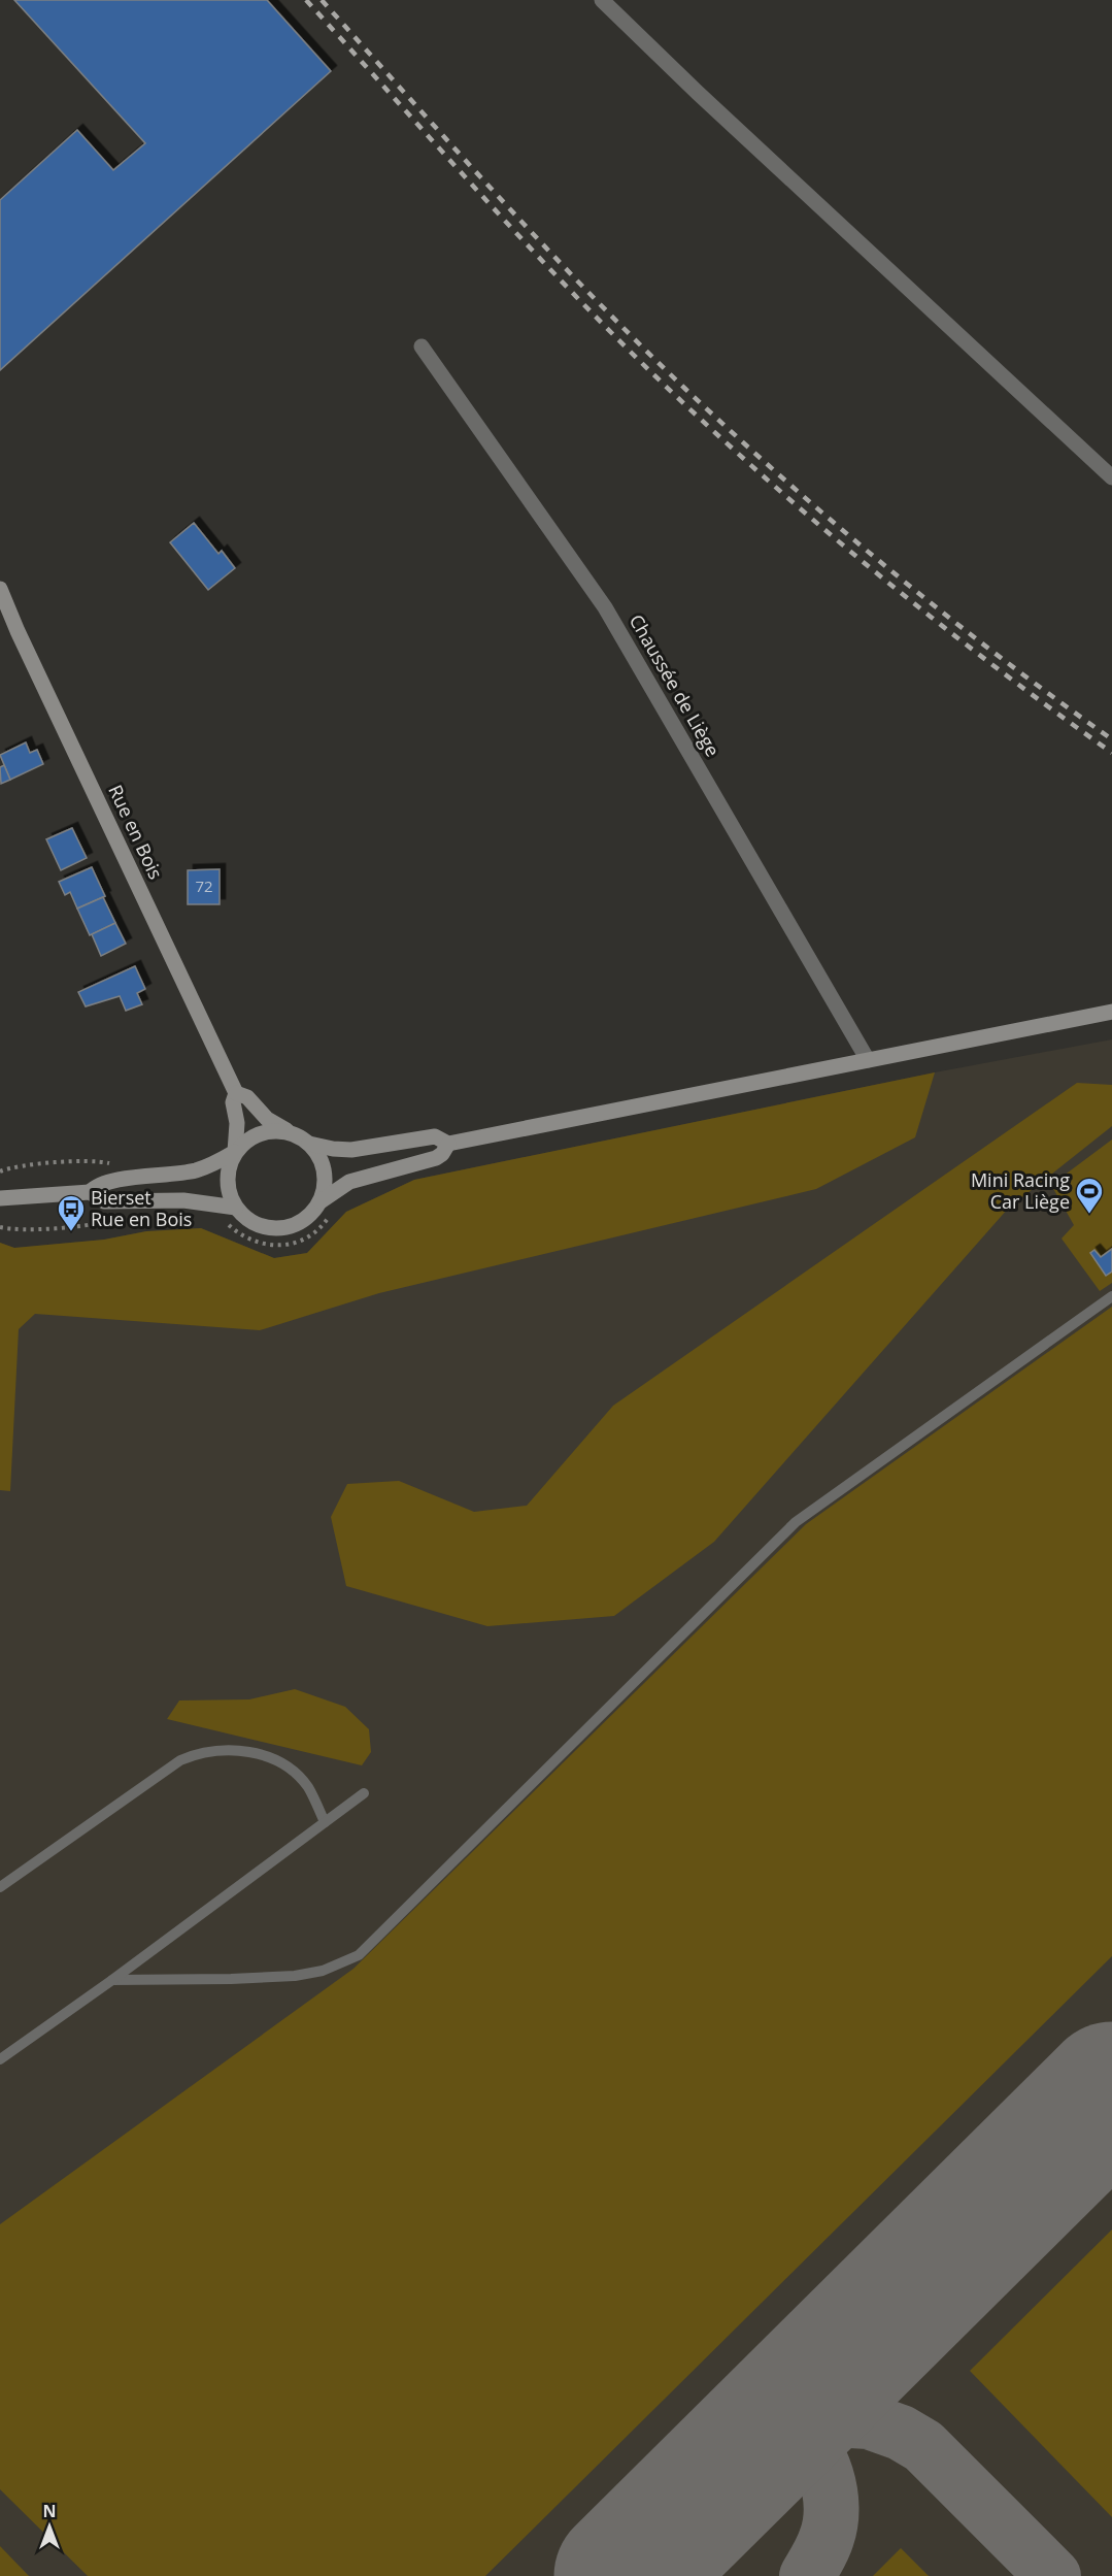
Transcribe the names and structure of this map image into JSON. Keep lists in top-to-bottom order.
{
  "streets": {
    "main road": ["Rue en Bois"],
    "street": ["Chaussée de Liège"]
  },
  "places": {
    "sports": ["Mini Racing Car Liège"],
    "bus stop": ["Bierset Rue en Bois"]
  },
  "house_numbers": ["72"],
  "north": "top"
}
